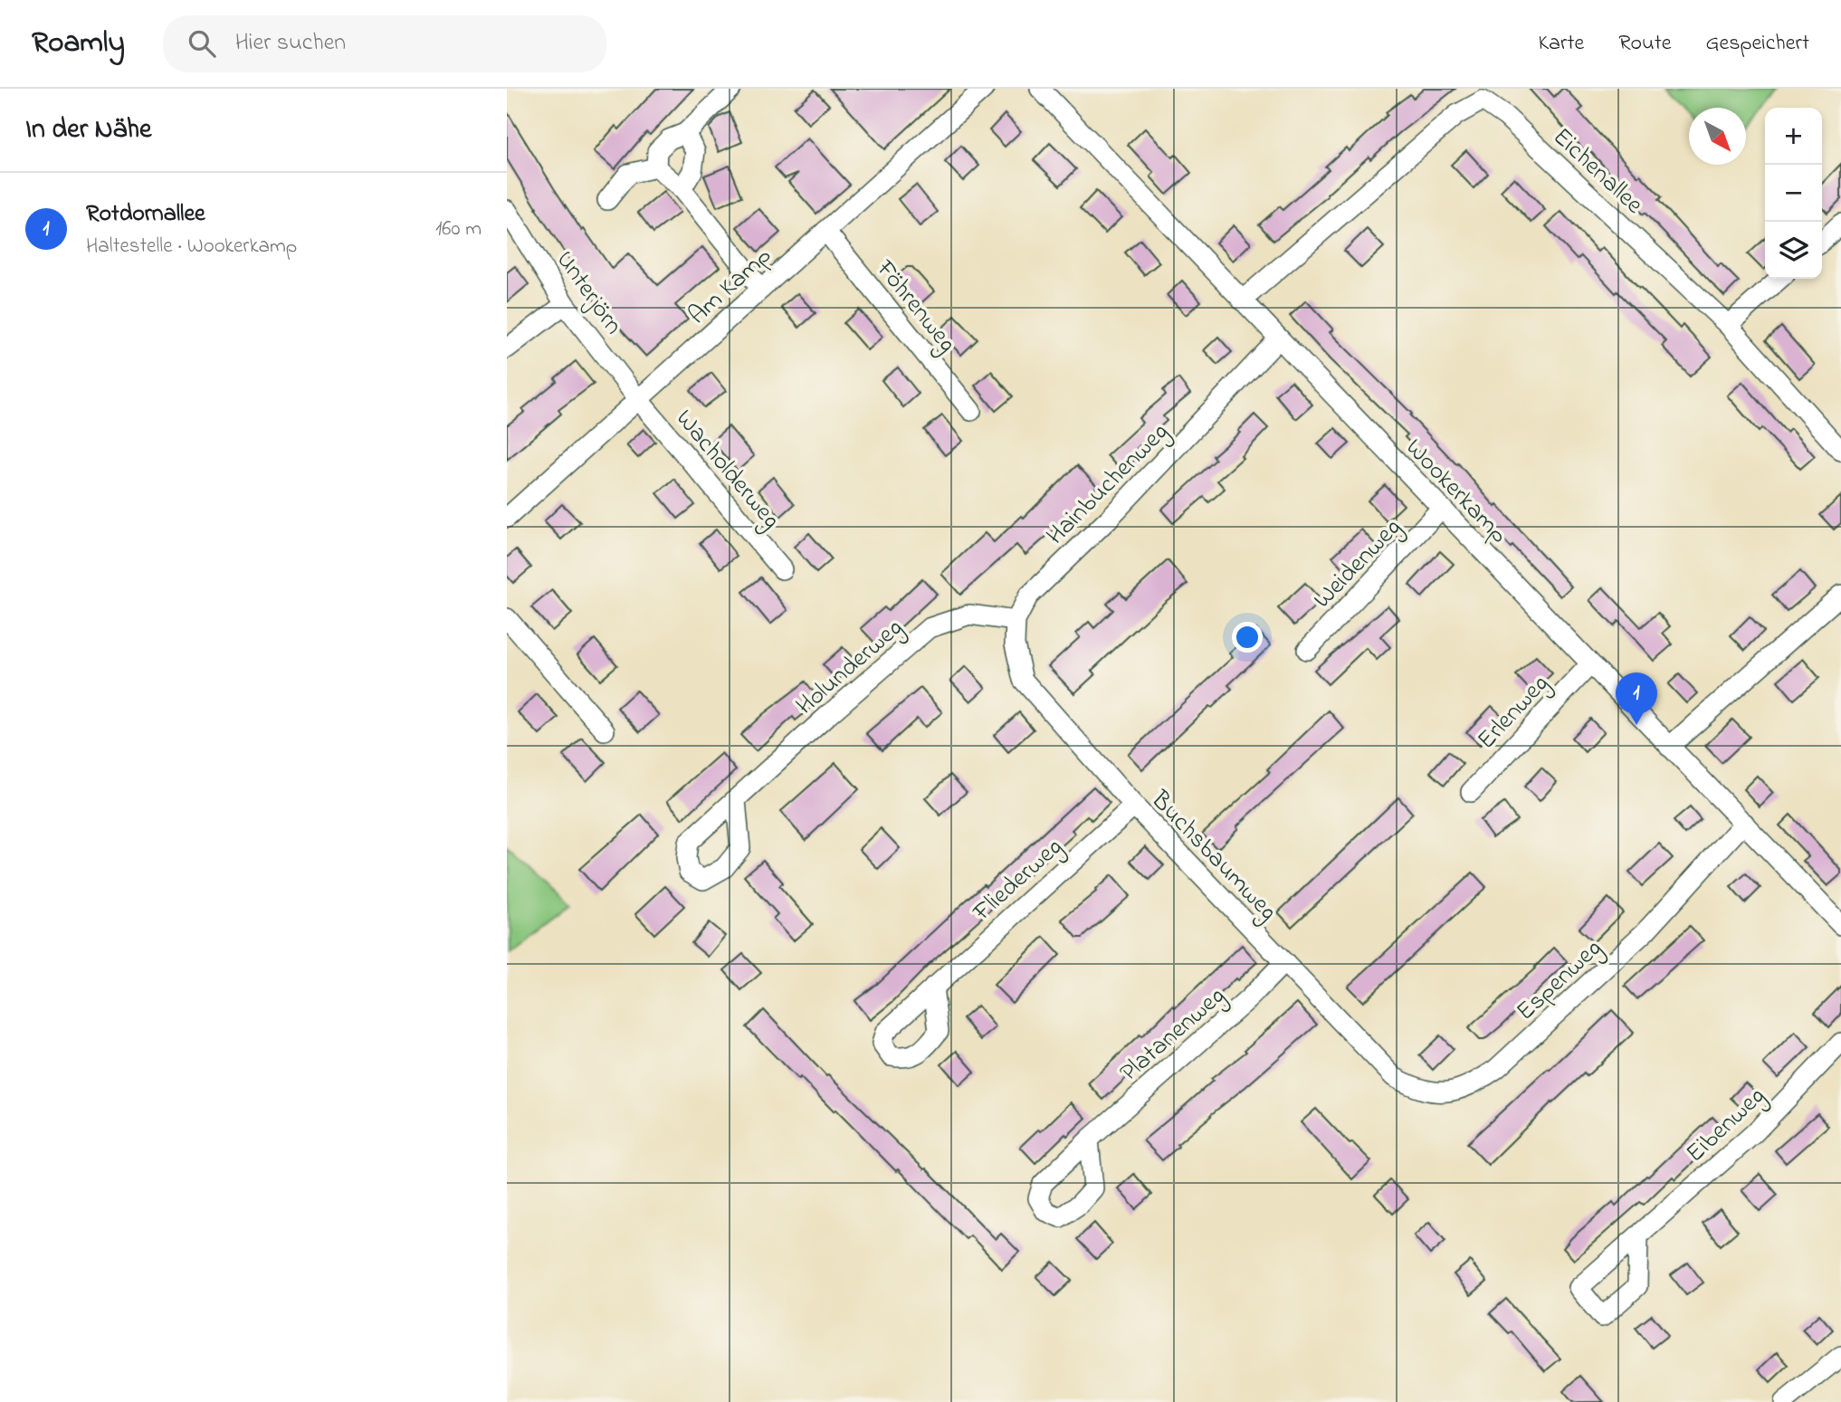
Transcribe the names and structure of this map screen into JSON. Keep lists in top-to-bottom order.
{
  "streets": {
    "street": [
      "Eichenallee",
      "Am Kamp",
      "Unterjörn",
      "Föhrenweg",
      "Wacholderweg",
      "Hainbuchenweg",
      "Wookerkamp",
      "Weidenweg",
      "Holunderweg",
      "Erlenweg",
      "Buchsbaumweg",
      "Fliederweg",
      "Espenweg",
      "Platanenweg",
      "Eibenweg"
    ]
  },
  "crossings": [
    ["Eichenallee", "Wookerkamp"],
    ["Am Kamp", "Unterjörn"],
    ["Am Kamp", "Föhrenweg"],
    ["Am Kamp", "Wacholderweg"],
    ["Unterjörn", "Wacholderweg"],
    ["Hainbuchenweg", "Wookerkamp"],
    ["Hainbuchenweg", "Holunderweg"],
    ["Hainbuchenweg", "Buchsbaumweg"],
    ["Wookerkamp", "Weidenweg"],
    ["Wookerkamp", "Erlenweg"],
    ["Wookerkamp", "Espenweg"],
    ["Holunderweg", "Buchsbaumweg"],
    ["Buchsbaumweg", "Fliederweg"],
    ["Buchsbaumweg", "Espenweg"],
    ["Buchsbaumweg", "Platanenweg"]
  ],
  "north": "bottom right",
  "page": {
    "header": "Roamly",
    "search": "Hier suchen",
    "nav": ["Karte", "Route", "Gespeichert"],
    "heading": "In der Nähe",
    "map_buttons": ["+", "−"],
    "list": [
      {
        "mark": "1",
        "name": "Rotdornallee",
        "note": "Haltestelle · Wookerkamp",
        "value": "160 m"
      }
    ],
    "pins": "1"
  }
}
